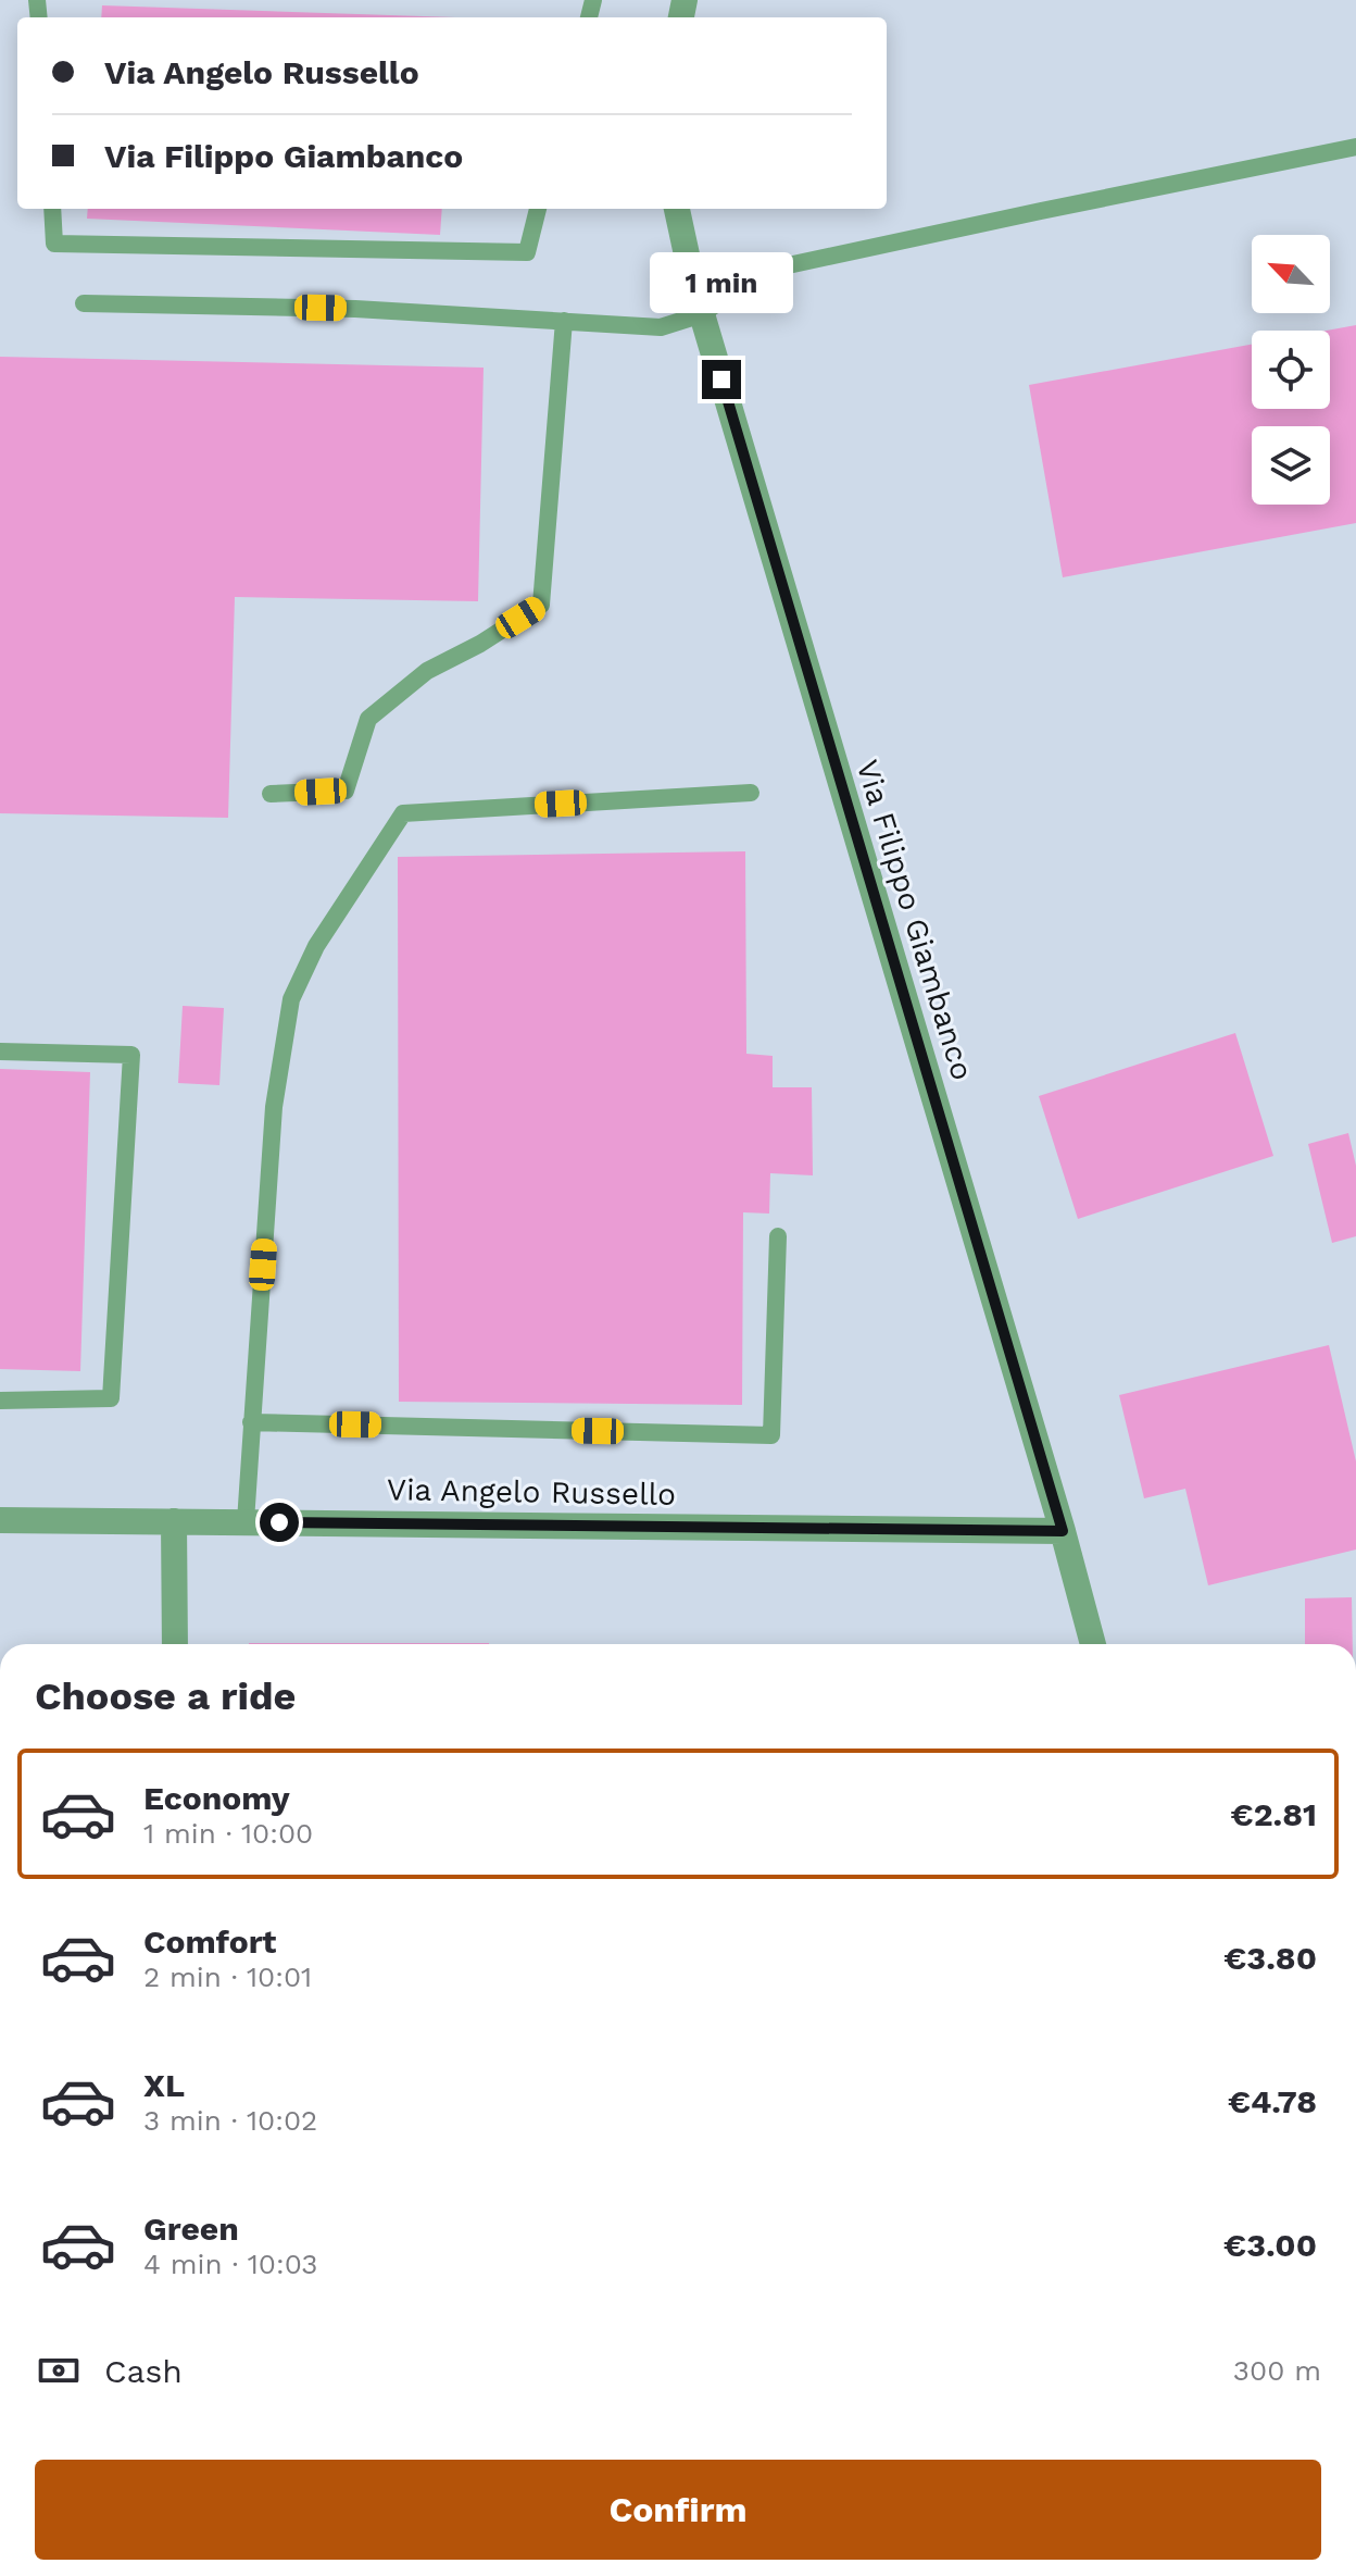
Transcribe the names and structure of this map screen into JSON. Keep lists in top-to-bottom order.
{
  "streets": {
    "street": ["Via Filippo Giambanco", "Via Angelo Russello"]
  },
  "crossings": [
    ["Via Filippo Giambanco", "Via Angelo Russello"]
  ],
  "north": "top left",
  "page": {
    "banner": ["Via Angelo Russello", "Via Filippo Giambanco"],
    "bubble": "1 min",
    "heading": "Choose a ride",
    "list": [
      {
        "name": "Economy",
        "note": "1 min · 10:00",
        "value": "€2.81"
      },
      {
        "name": "Comfort",
        "note": "2 min · 10:01",
        "value": "€3.80"
      },
      {
        "name": "XL",
        "note": "3 min · 10:02",
        "value": "€4.78"
      },
      {
        "name": "Green",
        "note": "4 min · 10:03",
        "value": "€3.00"
      }
    ],
    "pay": ["Cash", "300 m"],
    "buttons": "Confirm"
  }
}
